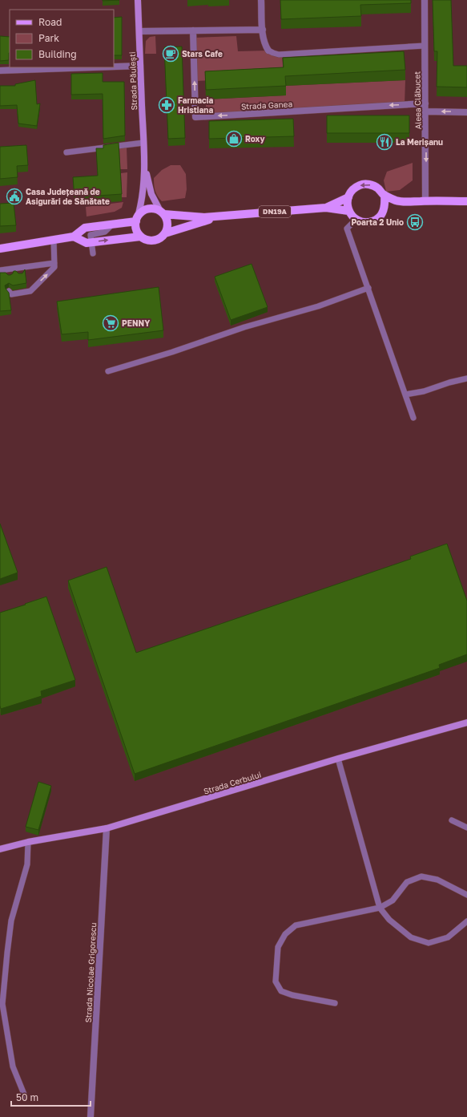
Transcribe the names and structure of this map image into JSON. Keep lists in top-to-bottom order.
{
  "streets": {
    "main road": ["DN19A"],
    "street": [
      "Strada Păulești",
      "Aleea Clăbucet",
      "Strada Ganea",
      "Strada Cerbului",
      "Strada Nicolae Grigorescu"
    ]
  },
  "crossings": [
    ["Strada Păulești", "DN19A"],
    ["Aleea Clăbucet", "Strada Ganea"],
    ["Aleea Clăbucet", "DN19A"],
    ["Strada Cerbului", "Strada Nicolae Grigorescu"]
  ],
  "one_way": ["Aleea Clăbucet"],
  "places": {
    "cafe": ["Stars Cafe"],
    "pharmacy": ["Farmacia Hristiana"],
    "shop": ["Roxy"],
    "restaurant": ["La Merișanu"],
    "public building": ["Casa Județeană de Asigurări de Sănătate"],
    "bus stop": ["Poarta 2 Unio"],
    "supermarket": ["PENNY"]
  },
  "legend": ["Road", "Park", "Building"],
  "scale_bar": "50 m"
}
